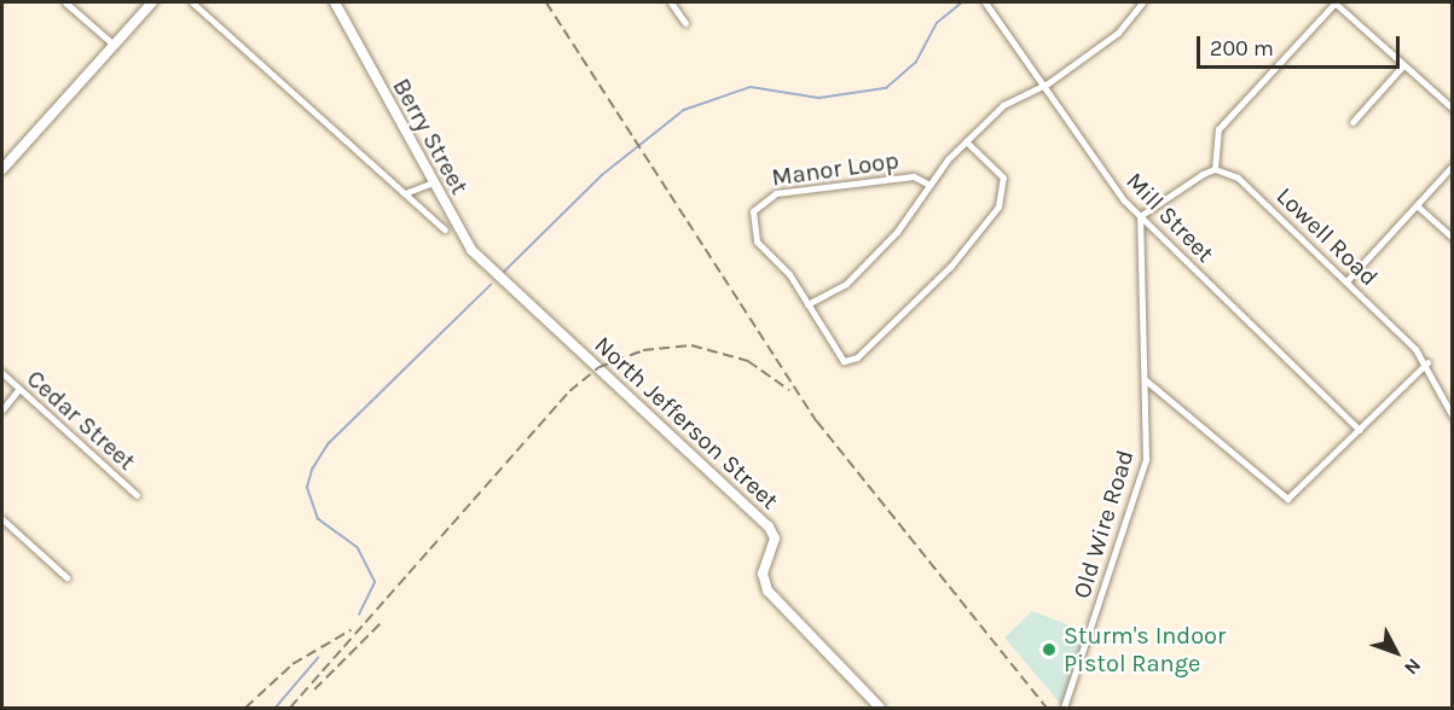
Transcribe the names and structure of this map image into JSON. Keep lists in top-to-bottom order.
{
  "streets": {
    "street": [
      "Berry Street",
      "Manor Loop",
      "Mill Street",
      "Lowell Road",
      "Cedar Street",
      "North Jefferson Street",
      "Old Wire Road"
    ]
  },
  "crossings": [
    ["Berry Street", "North Jefferson Street"],
    ["Mill Street", "Old Wire Road"]
  ],
  "places": ["Sturm's Indoor Pistol Range"],
  "scale_bar": "200 m",
  "north": "bottom right"
}
